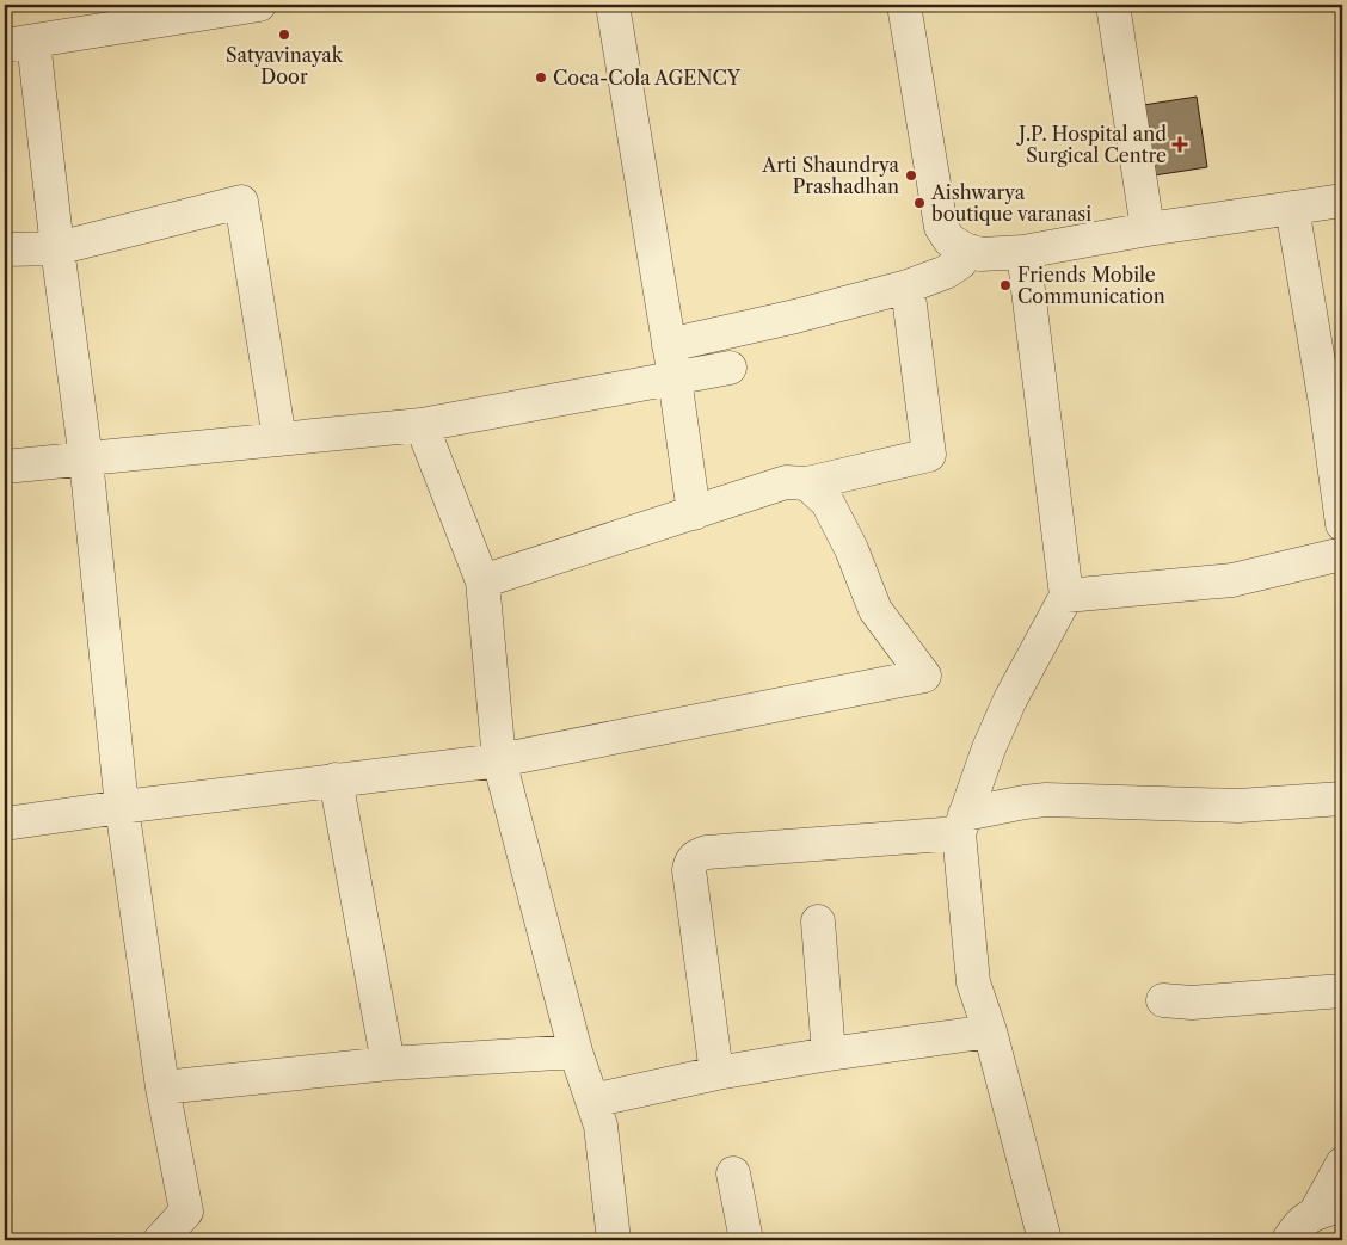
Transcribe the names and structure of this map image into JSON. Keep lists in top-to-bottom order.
{
  "places": {
    "other": [
      "Satyavinayak Door",
      "Coca-Cola AGENCY",
      "Arti Shaundrya Prashadhan",
      "Aishwarya boutique varanasi",
      "Friends Mobile Communication"
    ],
    "health": ["J.P. Hospital and Surgical Centre"]
  }
}
